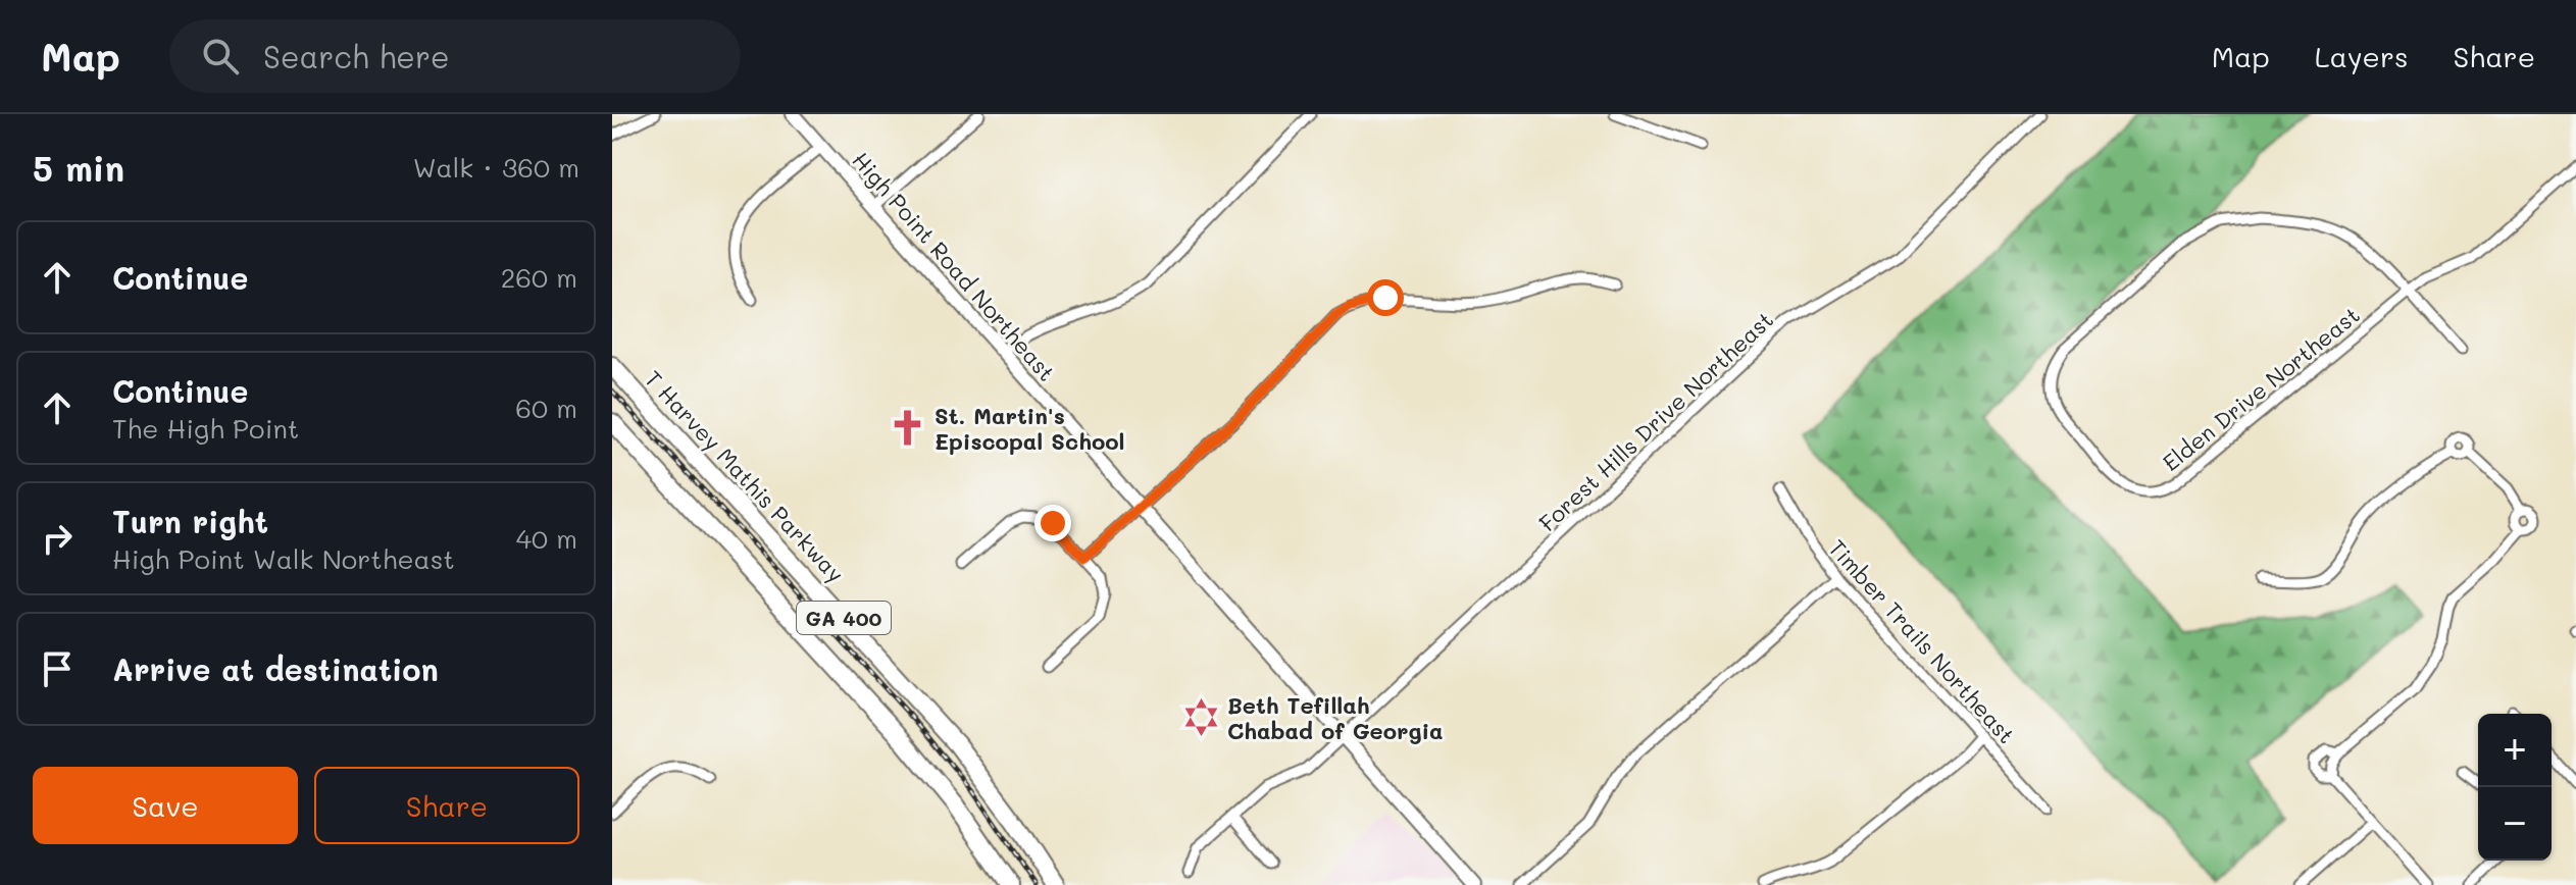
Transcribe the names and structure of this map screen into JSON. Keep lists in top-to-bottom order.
{
  "streets": {
    "highway": ["T Harvey Mathis Parkway", "GA 400"],
    "street": [
      "High Point Road Northeast",
      "Elden Drive Northeast",
      "Forest Hills Drive Northeast",
      "Timber Trails Northeast"
    ]
  },
  "crossings": [
    ["High Point Road Northeast", "Forest Hills Drive Northeast"]
  ],
  "places": {
    "church": ["St. Martin's Episcopal School"],
    "synagogue": ["Beth Tefillah Chabad of Georgia"]
  },
  "page": {
    "header": "Map",
    "search": "Search here",
    "nav": ["Map", "Layers", "Share"],
    "heading": ["5 min", "Walk · 360 m"],
    "list": [
      ["Continue", "260 m"],
      ["Continue", "The High Point", "60 m"],
      ["Turn right", "High Point Walk Northeast", "40 m"],
      "Arrive at destination"
    ],
    "map_buttons": ["+", "−"],
    "buttons": ["Save", "Share"]
  }
}
